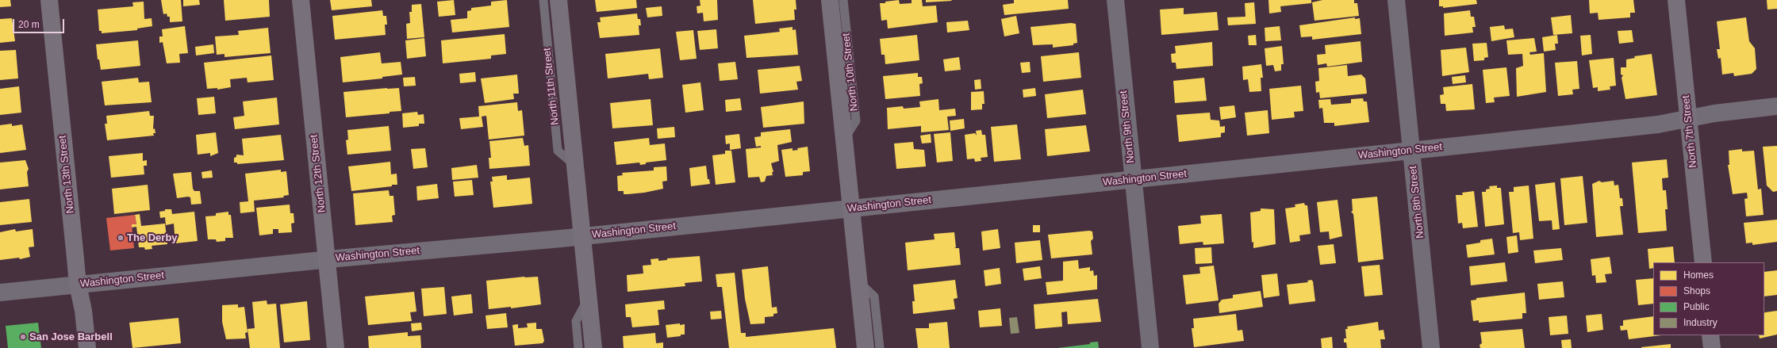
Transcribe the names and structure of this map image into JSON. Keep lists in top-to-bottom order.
{
  "streets": {
    "main road": [
      "North 10th Street",
      "North 11th Street",
      "North 7th Street",
      "North 12th Street",
      "North 13th Street"
    ],
    "street": ["North 9th Street", "Washington Street", "North 8th Street"]
  },
  "crossings": [
    ["North 10th Street", "Washington Street"],
    ["North 11th Street", "Washington Street"],
    ["North 9th Street", "Washington Street"],
    ["North 7th Street", "Washington Street"],
    ["Washington Street", "North 12th Street"],
    ["Washington Street", "North 13th Street"],
    ["Washington Street", "North 8th Street"]
  ],
  "places": ["The Derby", "San Jose Barbell"],
  "legend": [
    "Homes",
    "Shops",
    "Public",
    "Industry"
  ],
  "scale_bar": "20 m"
}
